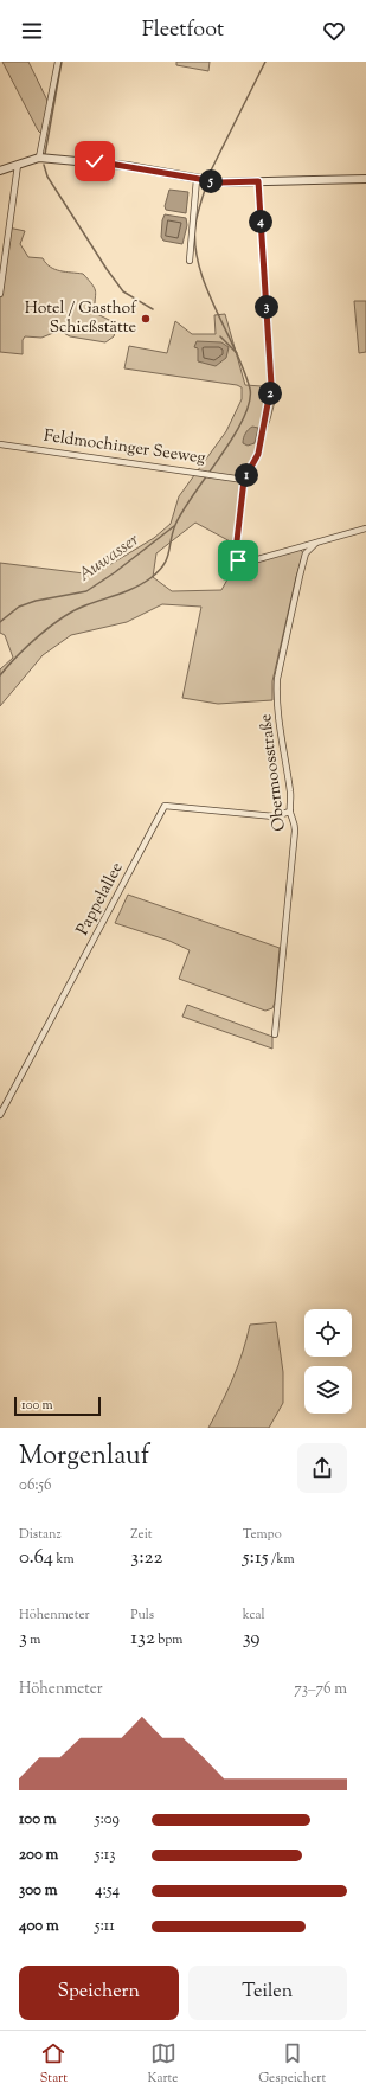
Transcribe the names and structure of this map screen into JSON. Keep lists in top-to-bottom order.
{
  "streets": {
    "street": ["Feldmochinger Seeweg", "Obermoosstraße", "Pappelallee"]
  },
  "crossings": [
    ["Obermoosstraße", "Pappelallee"]
  ],
  "water": ["Auwasser"],
  "places": ["Hotel / Gasthof Schießstätte"],
  "scale_bar": "100 m",
  "page": {
    "header": "Fleetfoot",
    "pins": [
      "5",
      "4",
      "3",
      "2",
      "1"
    ],
    "scale": "100 m",
    "heading": ["Morgenlauf", "06:56"],
    "stats": [
      ["Distanz", "0.64 km"],
      ["Zeit", "3:22"],
      ["Tempo", "5:15 /km"],
      ["Höhenmeter", "3 m"],
      ["Puls", "132 bpm"],
      ["kcal", "39"]
    ],
    "chart": ["Höhenmeter", "73–76 m"],
    "list": [
      {
        "name": "100 m",
        "note": "5:09"
      },
      {
        "name": "200 m",
        "note": "5:13"
      },
      {
        "name": "300 m",
        "note": "4:54"
      },
      {
        "name": "400 m",
        "note": "5:11"
      }
    ],
    "buttons": ["Speichern", "Teilen"],
    "tabs": ["Start", "Karte", "Gespeichert"]
  }
}
